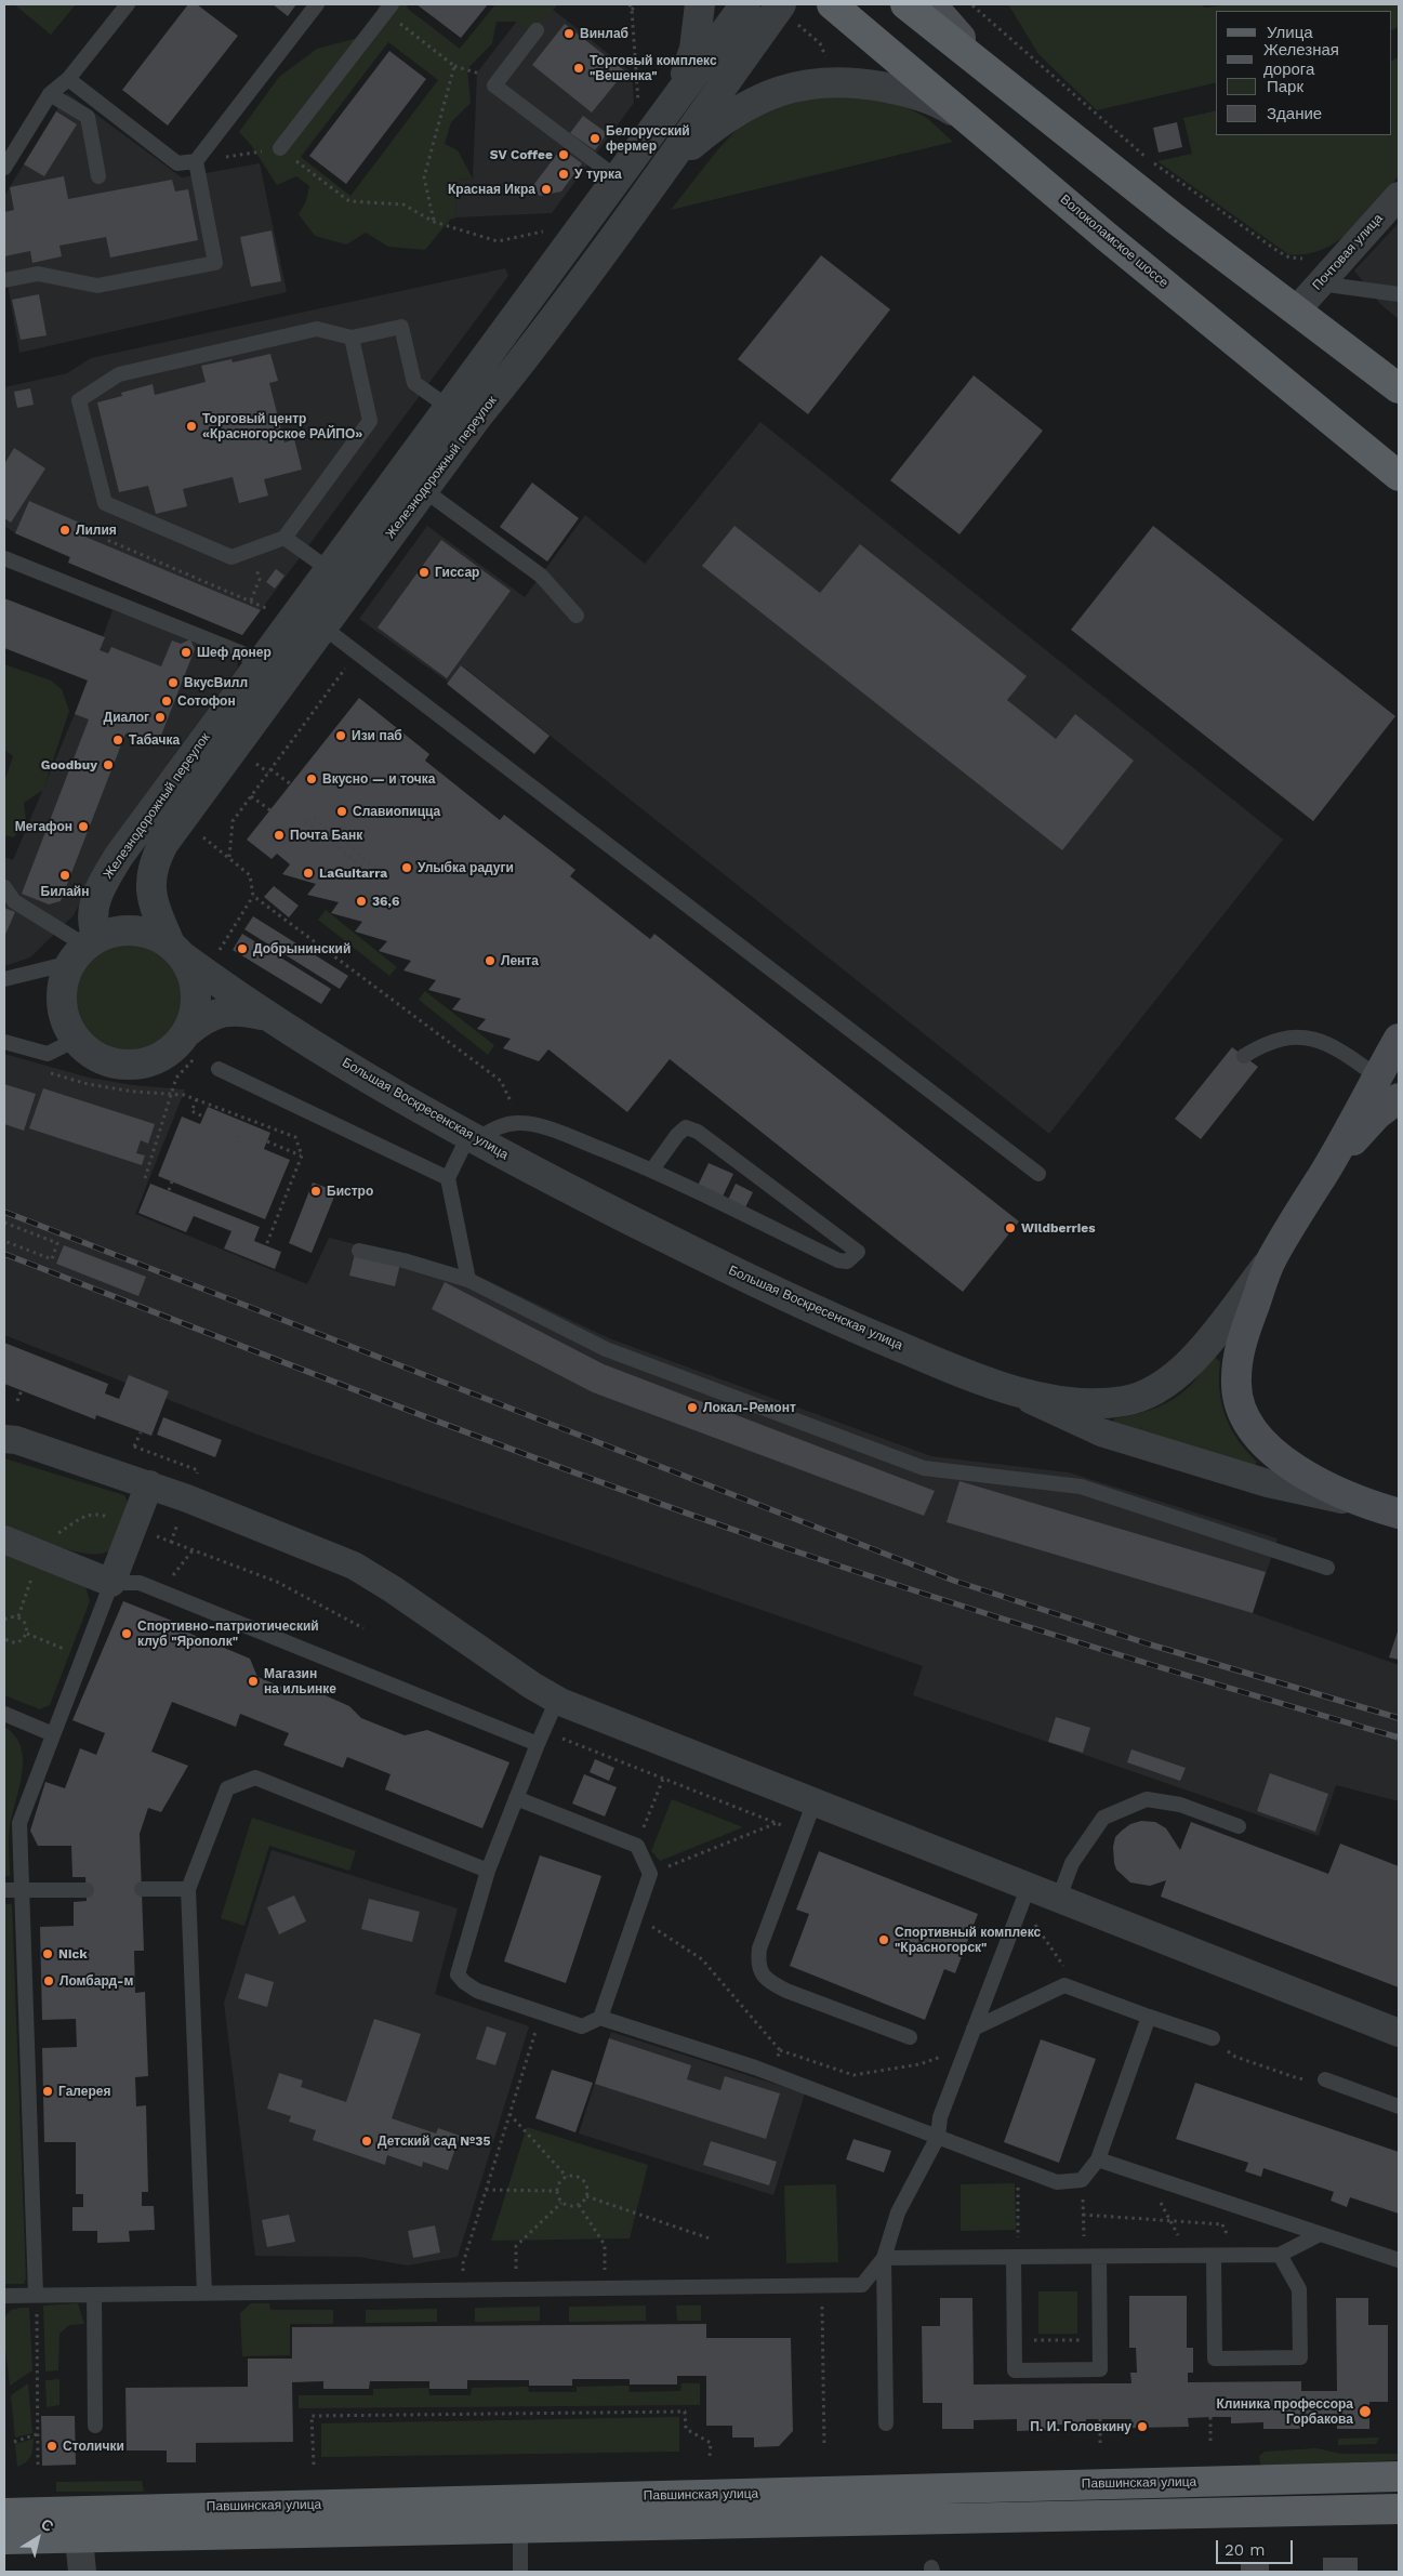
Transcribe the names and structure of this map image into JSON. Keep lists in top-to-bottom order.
{
  "streets": {
    "main road": ["Волоколамское шоссе", "Большая Воскресенская улица", "Павшинская улица"],
    "street": ["Почтовая улица", "Железнодорожный переулок"]
  },
  "crossings": [
    ["Железнодорожный переулок", "Большая Воскресенская улица"]
  ],
  "places": [
    "Винлаб",
    "Торговый комплекс \"Вешенка\"",
    "Белорусский фермер",
    "SV Coffee",
    "У турка",
    "Красная Икра",
    "Торговый центр «Красногорское РАЙПО»",
    "Лилия",
    "Гиссар",
    "Шеф донер",
    "ВкусВилл",
    "Сотофон",
    "Диалог",
    "Изи паб",
    "Табачка",
    "Goodbuy",
    "Вкусно — и точка",
    "Славиопицца",
    "Мегафон",
    "Почта Банк",
    "Улыбка радуги",
    "LaGuitarra",
    "Билайн",
    "36,6",
    "Добрынинский",
    "Лента",
    "Бистро",
    "Wildberries",
    "Локал-Ремонт",
    "Спортивно-патриотический клуб \"Ярополк\"",
    "Магазин на ильинке",
    "Спортивный комплекс \"Красногорск\"",
    "Nick",
    "Ломбард-м",
    "Галерея",
    "Детский сад №35",
    "Клиника профессора Горбакова",
    "П. И. Головкину",
    "Столички"
  ],
  "legend": [
    "Улица",
    "Железная дорога",
    "Парк",
    "Здание"
  ],
  "scale_bar": "20 m",
  "north": "top right"
}
